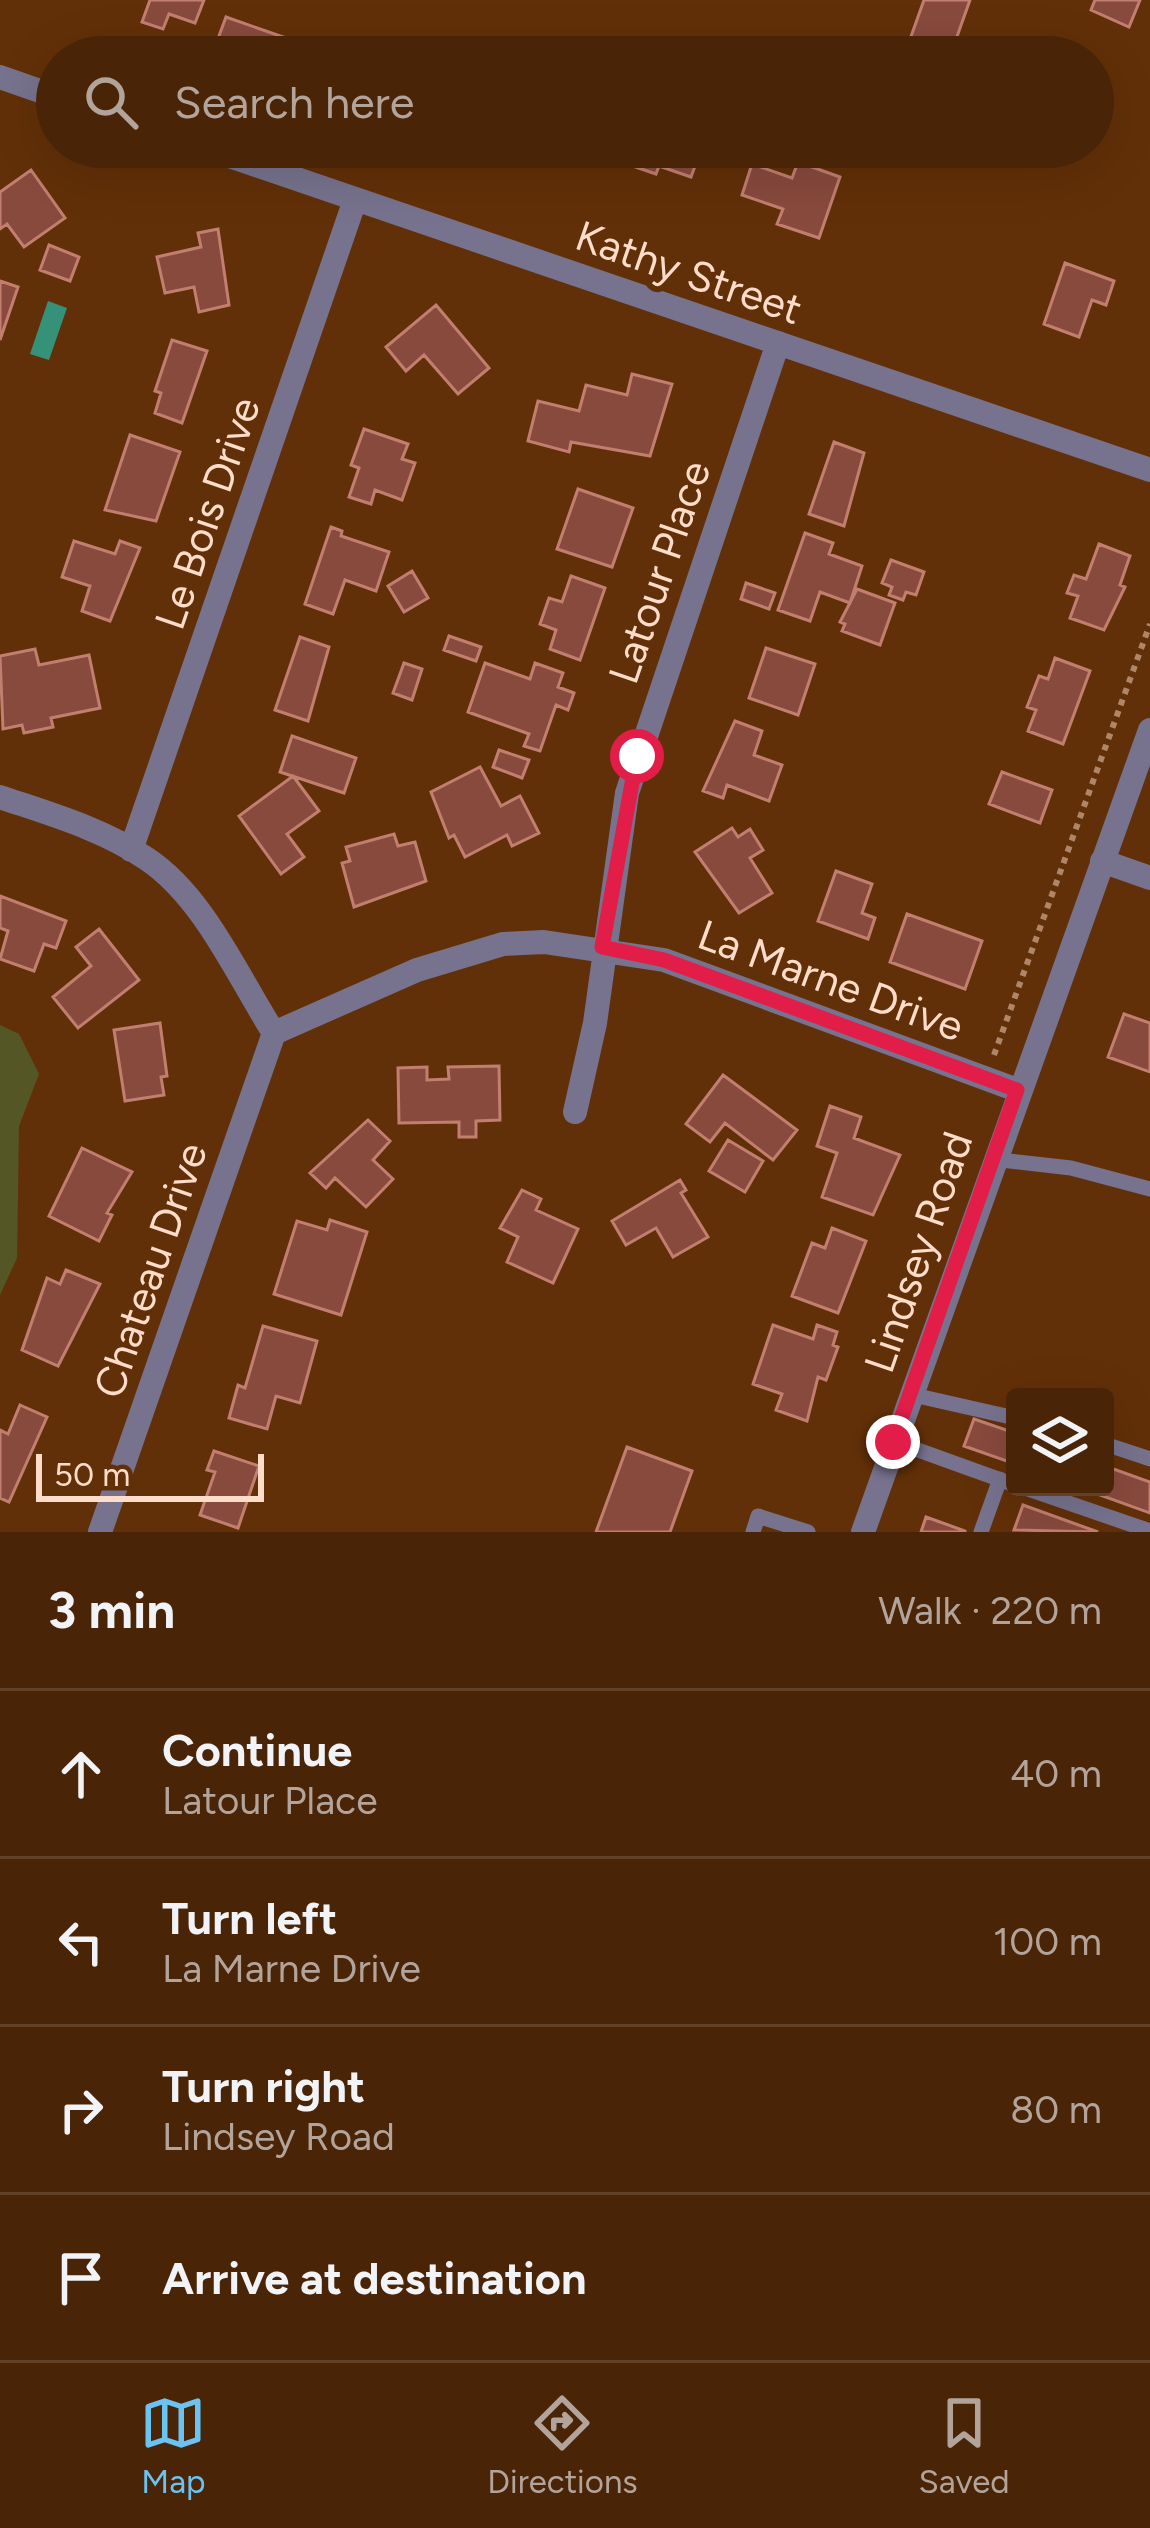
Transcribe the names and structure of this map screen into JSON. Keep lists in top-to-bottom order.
{
  "streets": {
    "street": [
      "Kathy Street",
      "Le Bois Drive",
      "Latour Place",
      "La Marne Drive",
      "Lindsey Road",
      "Chateau Drive"
    ]
  },
  "crossings": [
    ["Kathy Street", "Le Bois Drive"],
    ["Kathy Street", "Latour Place"],
    ["Latour Place", "La Marne Drive"],
    ["La Marne Drive", "Lindsey Road"],
    ["La Marne Drive", "Chateau Drive"]
  ],
  "scale_bar": "50 m",
  "page": {
    "search": "Search here",
    "scale": "50 m",
    "heading": ["3 min", "Walk · 220 m"],
    "list": [
      ["Continue", "Latour Place", "40 m"],
      ["Turn left", "La Marne Drive", "100 m"],
      ["Turn right", "Lindsey Road", "80 m"],
      "Arrive at destination"
    ],
    "nav": ["Map", "Directions", "Saved"]
  }
}
